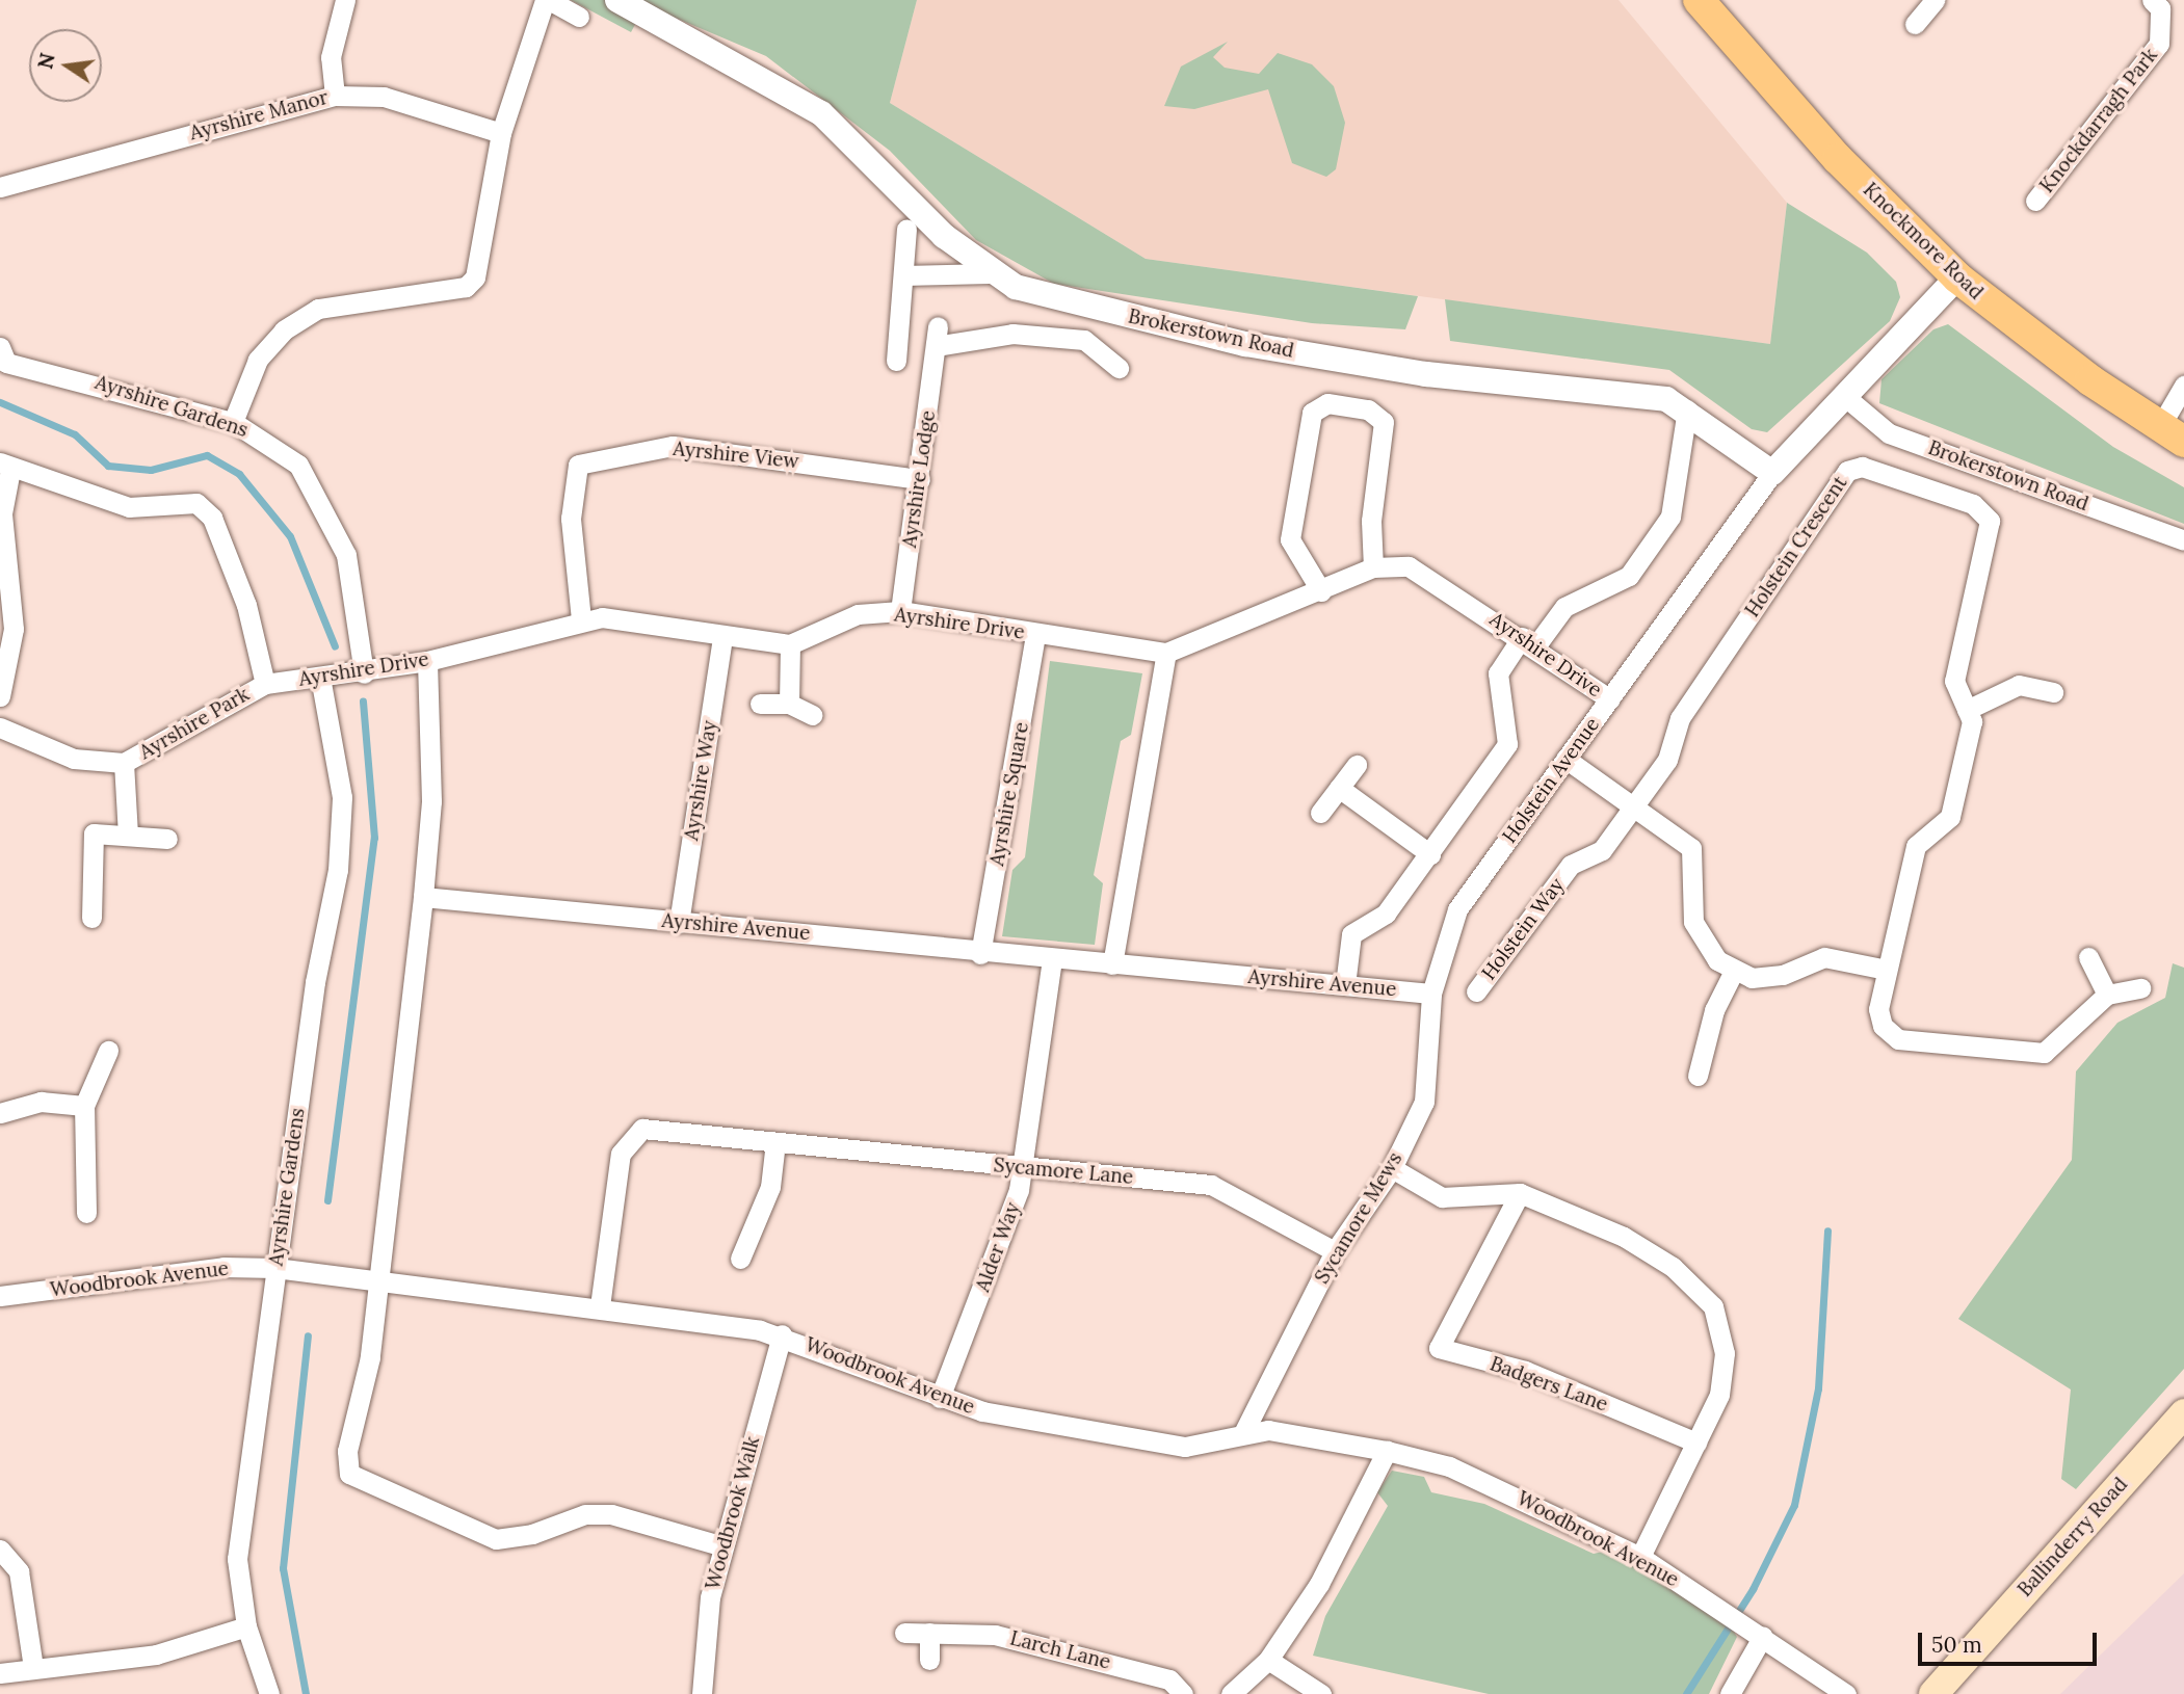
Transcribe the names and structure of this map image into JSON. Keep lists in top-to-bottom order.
{
  "streets": {
    "main road": ["Knockmore Road", "Ballinderry Road"],
    "street": [
      "Ayrshire Manor",
      "Knockdarragh Park",
      "Brokerstown Road",
      "Ayrshire Gardens",
      "Ayrshire View",
      "Ayrshire Lodge",
      "Holstein Crescent",
      "Ayrshire Drive",
      "Ayrshire Park",
      "Ayrshire Way",
      "Holstein Avenue",
      "Ayrshire Square",
      "Ayrshire Avenue",
      "Holstein Way",
      "Sycamore Lane",
      "Sycamore Mews",
      "Alder Way",
      "Woodbrook Avenue",
      "Badgers Lane",
      "Woodbrook Walk",
      "Larch Lane"
    ]
  },
  "crossings": [
    ["Brokerstown Road", "Holstein Avenue"],
    ["Ayrshire Gardens", "Ayrshire Drive"],
    ["Ayrshire Gardens", "Woodbrook Avenue"],
    ["Ayrshire View", "Ayrshire Lodge"],
    ["Ayrshire View", "Ayrshire Drive"],
    ["Ayrshire Lodge", "Ayrshire Drive"],
    ["Holstein Crescent", "Holstein Way"],
    ["Ayrshire Drive", "Ayrshire Park"],
    ["Ayrshire Drive", "Ayrshire Way"],
    ["Ayrshire Drive", "Holstein Avenue"],
    ["Ayrshire Drive", "Ayrshire Square"],
    ["Ayrshire Way", "Ayrshire Avenue"],
    ["Holstein Avenue", "Ayrshire Avenue"],
    ["Holstein Avenue", "Sycamore Mews"],
    ["Ayrshire Square", "Ayrshire Avenue"],
    ["Ayrshire Avenue", "Sycamore Mews"],
    ["Ayrshire Avenue", "Alder Way"],
    ["Sycamore Lane", "Sycamore Mews"],
    ["Sycamore Lane", "Alder Way"],
    ["Sycamore Lane", "Woodbrook Avenue"],
    ["Sycamore Mews", "Woodbrook Avenue"],
    ["Alder Way", "Woodbrook Avenue"],
    ["Woodbrook Avenue", "Woodbrook Walk"]
  ],
  "scale_bar": "50 m",
  "north": "left"
}
